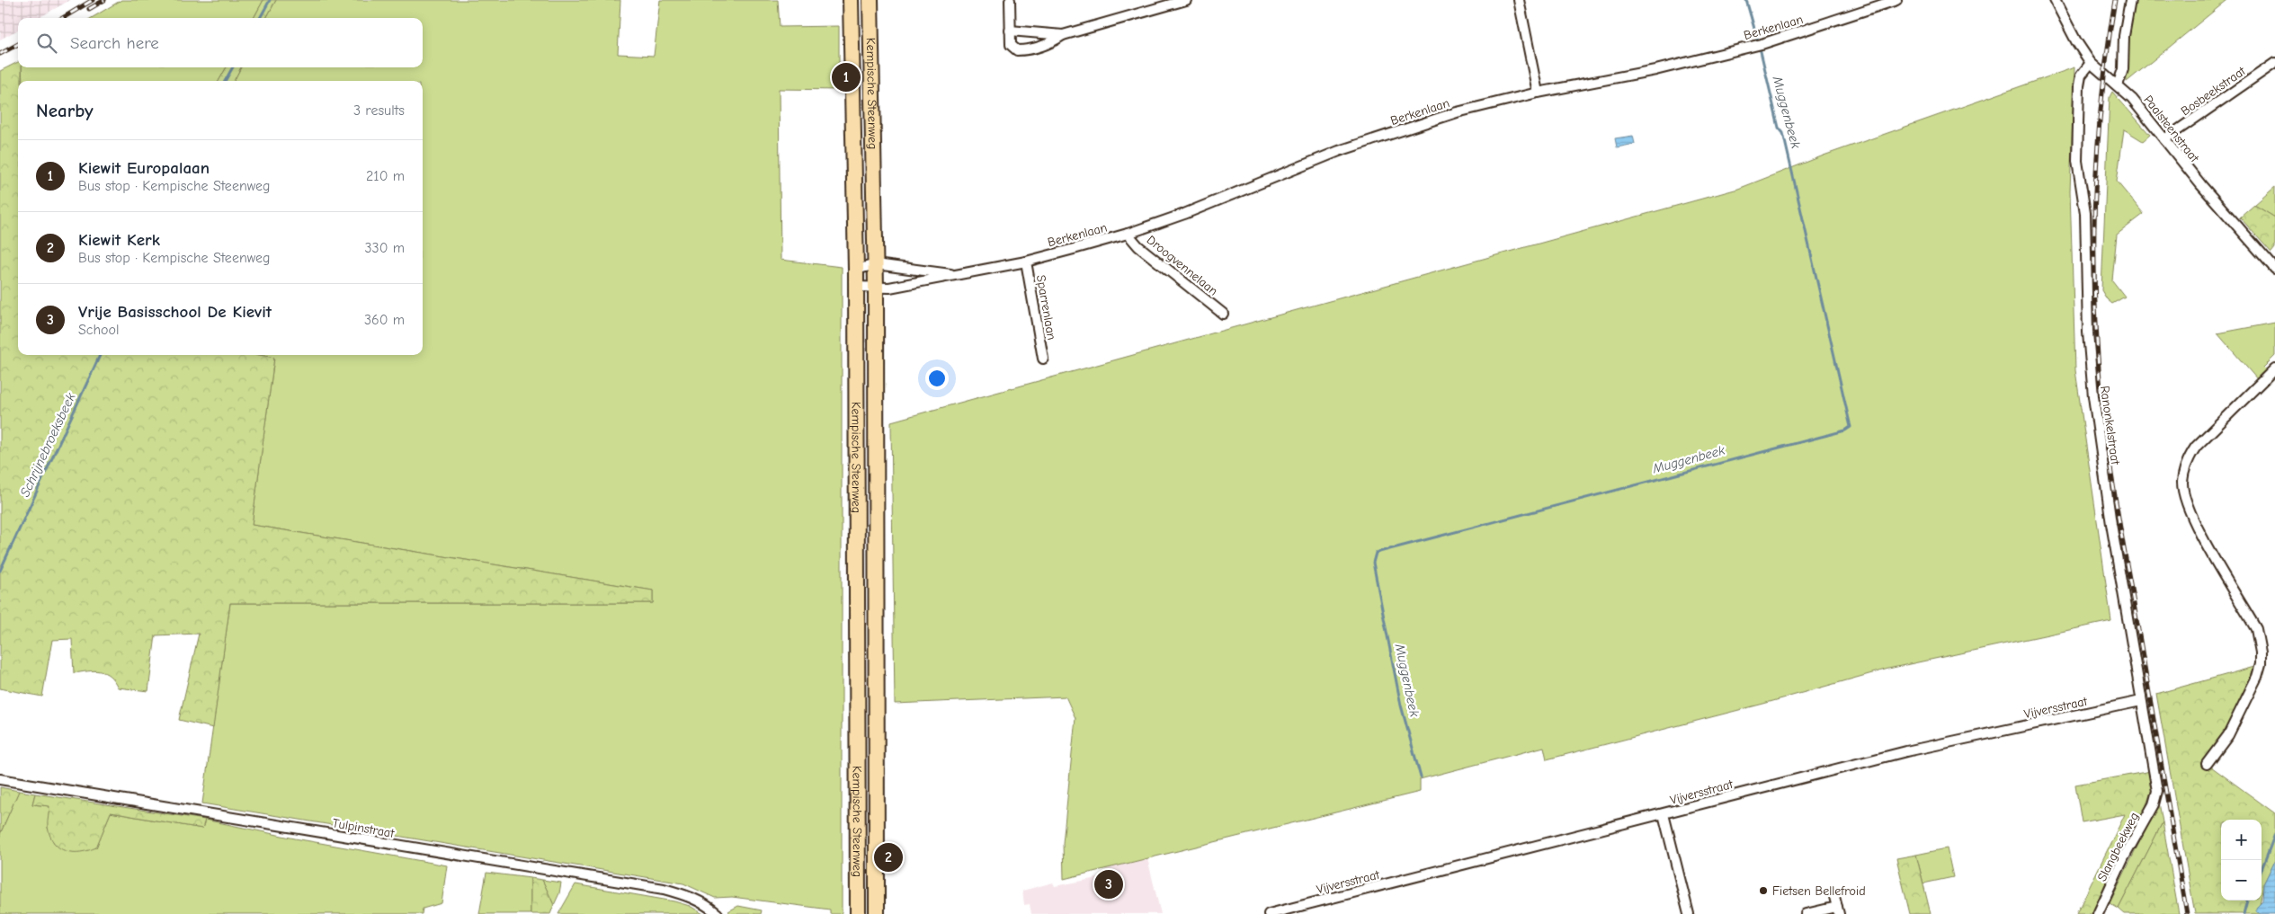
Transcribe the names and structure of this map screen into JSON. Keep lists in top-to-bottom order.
{
  "streets": {
    "main road": ["Kempische Steenweg"],
    "street": [
      "Berkenlaan",
      "Bosbeekstraat",
      "Paalsteenstraat",
      "Droogvennelaan",
      "Sparrenlaan",
      "Ranonkelstraat",
      "Vijversstraat",
      "Tulpinstraat",
      "Slangbeekweg"
    ]
  },
  "crossings": [
    ["Berkenlaan", "Kempische Steenweg"],
    ["Berkenlaan", "Droogvennelaan"],
    ["Berkenlaan", "Sparrenlaan"],
    ["Bosbeekstraat", "Paalsteenstraat"],
    ["Paalsteenstraat", "Ranonkelstraat"],
    ["Ranonkelstraat", "Vijversstraat"],
    ["Ranonkelstraat", "Slangbeekweg"]
  ],
  "water": ["Muggenbeek", "Schrijnebroeksbeek"],
  "places": ["Fietsen Bellefroid"],
  "page": {
    "search": "Search here",
    "pins": ["1", "2", "3"],
    "heading": ["Nearby", "3 results"],
    "list": [
      {
        "mark": "1",
        "name": "Kiewit Europalaan",
        "note": "Bus stop · Kempische Steenweg",
        "value": "210 m"
      },
      {
        "mark": "2",
        "name": "Kiewit Kerk",
        "note": "Bus stop · Kempische Steenweg",
        "value": "330 m"
      },
      {
        "mark": "3",
        "name": "Vrije Basisschool De Kievit",
        "note": "School",
        "value": "360 m"
      }
    ],
    "map_buttons": ["+", "−"]
  }
}
